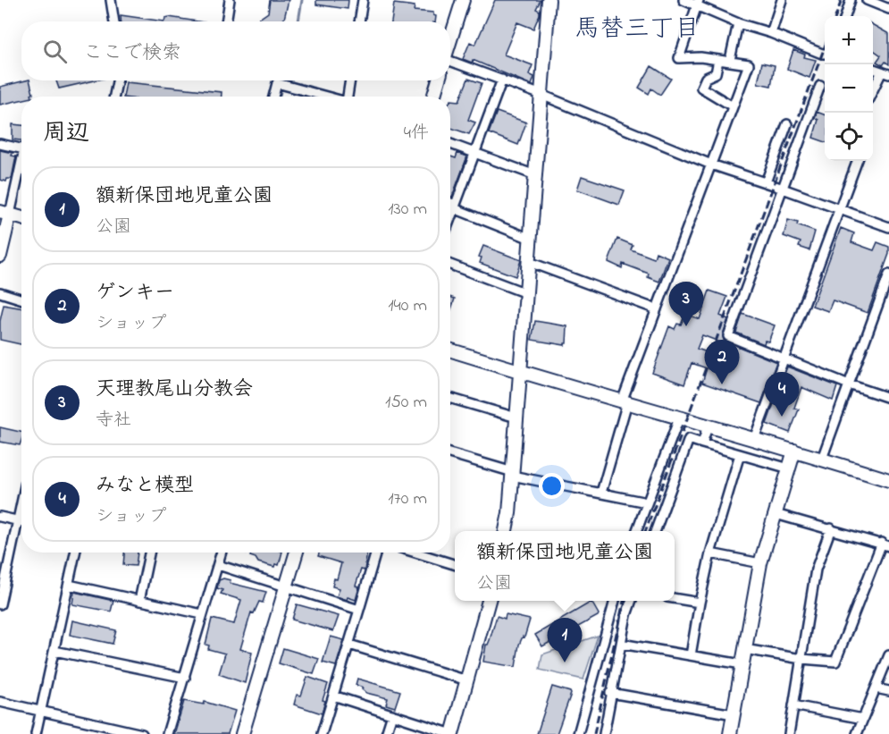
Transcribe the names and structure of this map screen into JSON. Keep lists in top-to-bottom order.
{
  "districts": ["馬替三丁目"],
  "page": {
    "map_buttons": ["+", "−"],
    "search": "ここで検索",
    "heading": ["周辺", "4件"],
    "list": [
      {
        "mark": "1",
        "name": "額新保団地児童公園",
        "note": "公園",
        "value": "130 m"
      },
      {
        "mark": "2",
        "name": "ゲンキー",
        "note": "ショップ",
        "value": "140 m"
      },
      {
        "mark": "3",
        "name": "天理教尾山分教会",
        "note": "寺社",
        "value": "150 m"
      },
      {
        "mark": "4",
        "name": "みなと模型",
        "note": "ショップ",
        "value": "170 m"
      }
    ],
    "pins": [
      "3",
      "2",
      "4",
      "1"
    ],
    "popup": ["額新保団地児童公園", "公園"]
  }
}
